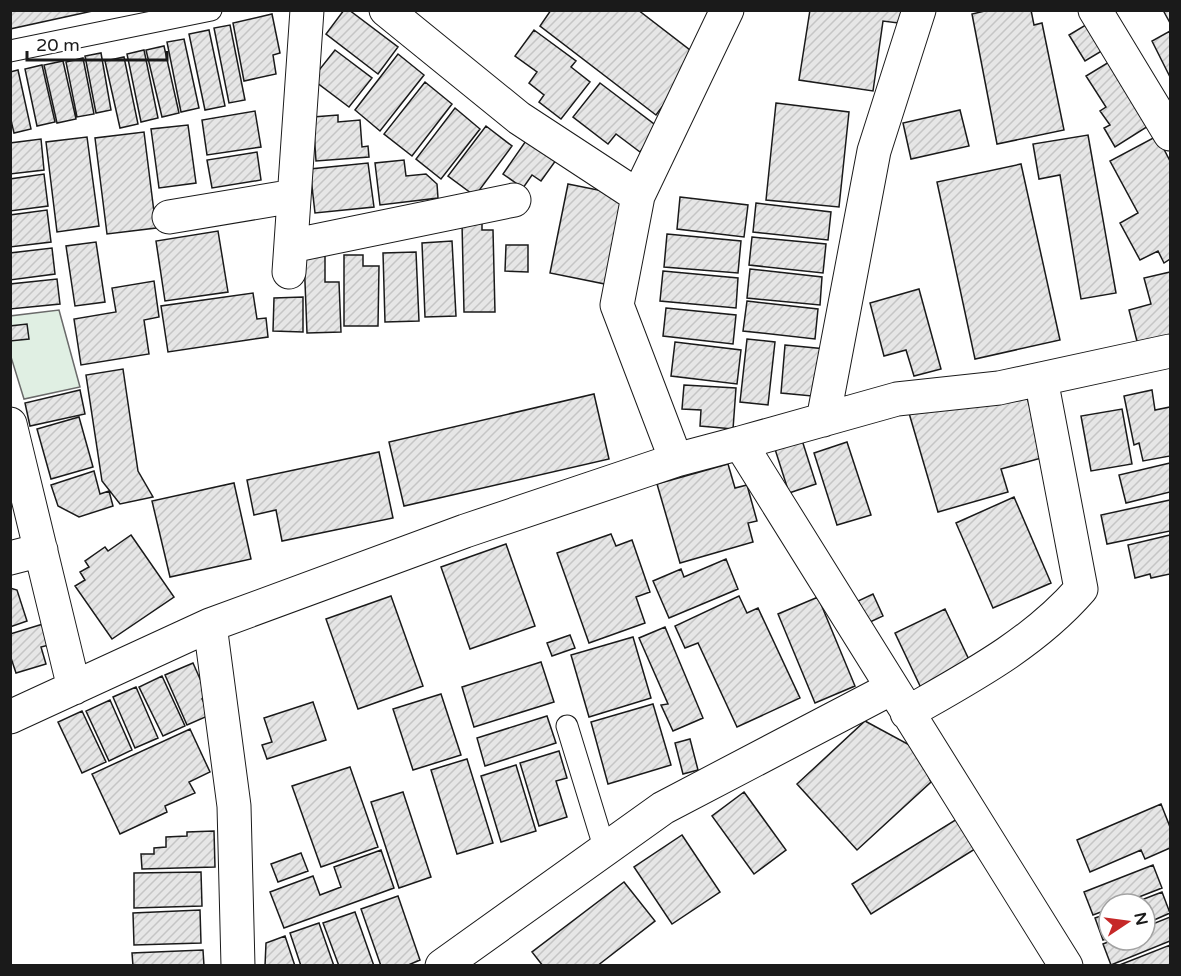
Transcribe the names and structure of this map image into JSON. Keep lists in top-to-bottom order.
{
  "scale_bar": "20 m",
  "north": "right"
}
